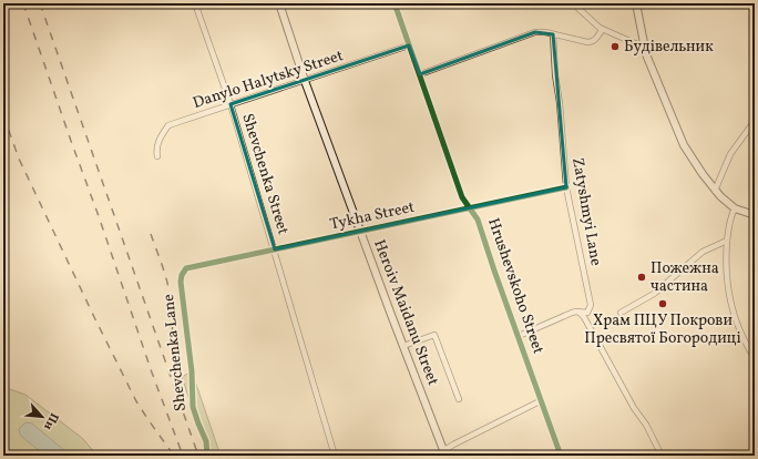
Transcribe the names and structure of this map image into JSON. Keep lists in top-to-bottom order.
{
  "streets": {
    "street": [
      "Danylo Halytsky Street",
      "Shevchenka Street",
      "Zatyshmyi Lane",
      "Tykha Street",
      "Hrushevskoho Street",
      "Heroiv Maidanu Street",
      "Shevchenka Lane"
    ]
  },
  "crossings": [
    ["Danylo Halytsky Street", "Shevchenka Street"],
    ["Danylo Halytsky Street", "Hrushevskoho Street"],
    ["Danylo Halytsky Street", "Heroiv Maidanu Street"],
    ["Shevchenka Street", "Tykha Street"],
    ["Zatyshmyi Lane", "Tykha Street"],
    ["Tykha Street", "Hrushevskoho Street"],
    ["Tykha Street", "Heroiv Maidanu Street"],
    ["Tykha Street", "Shevchenka Lane"]
  ],
  "places": ["Будівельник", "Пожежна частина", "Храм ПЦУ Покрови Пресвятої Богородиці"],
  "north": "bottom right"
}
